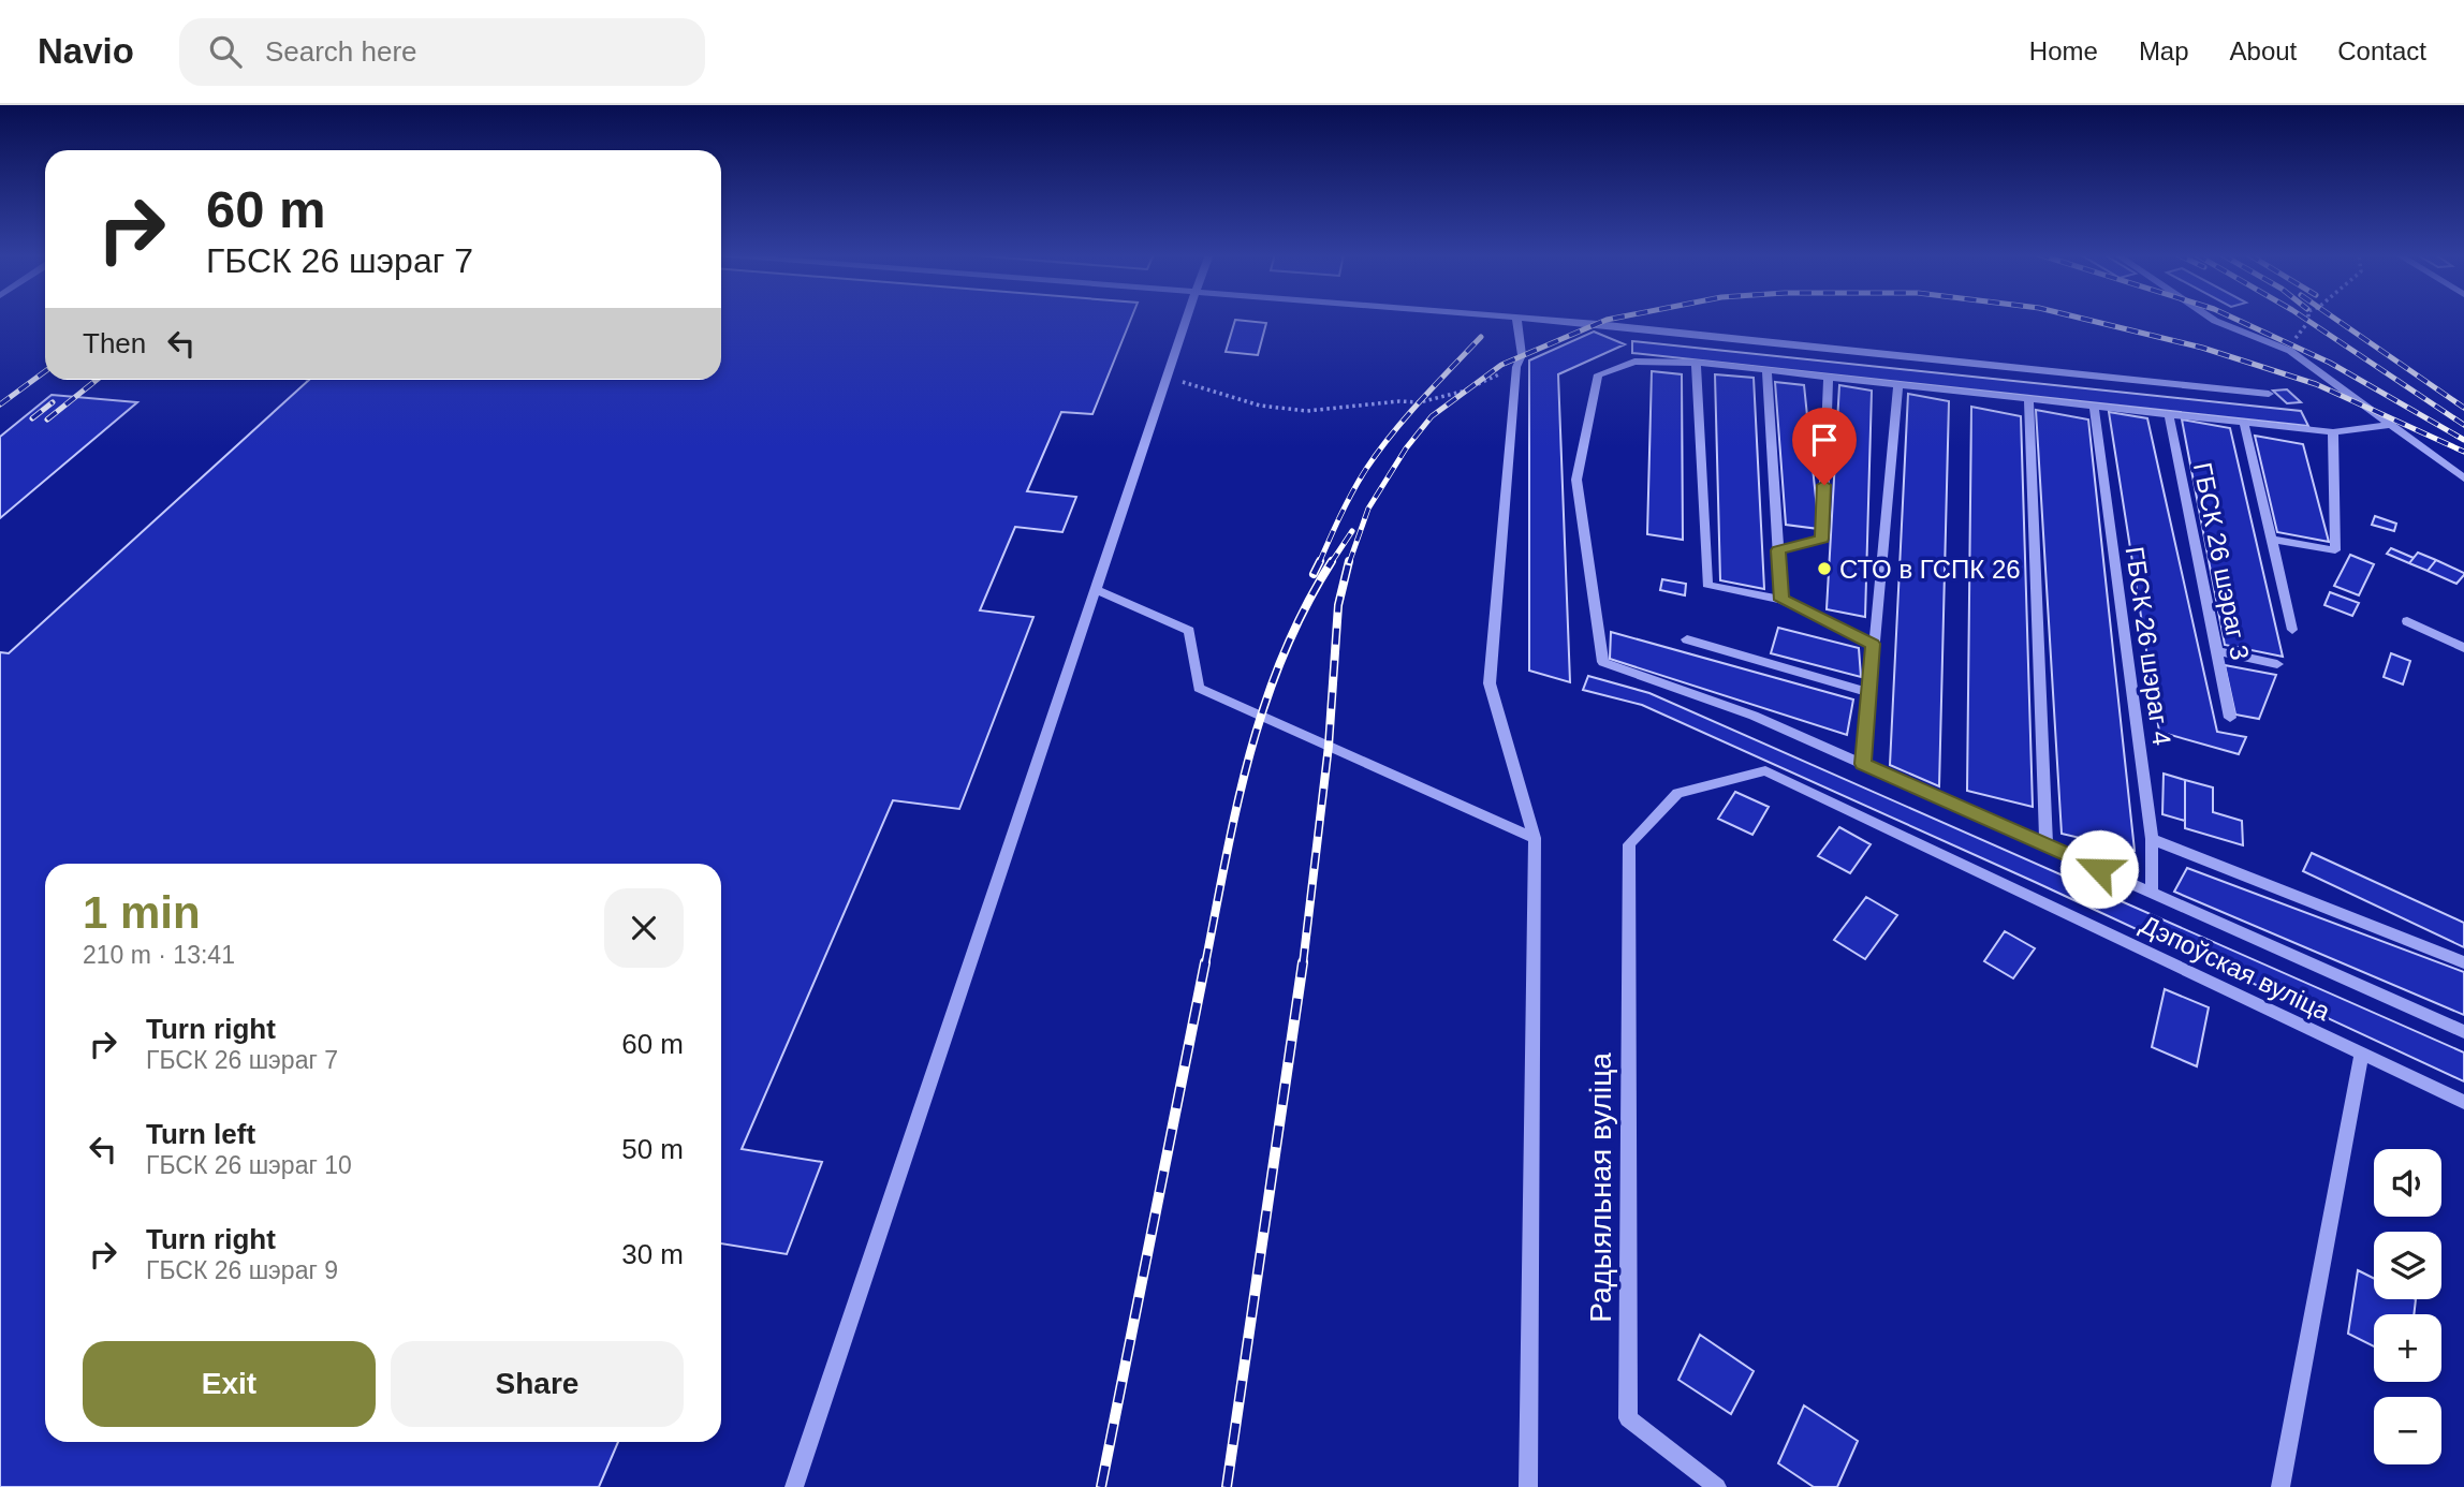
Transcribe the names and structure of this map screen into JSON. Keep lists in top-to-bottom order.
{
  "streets": {
    "street": [
      "ГБСК 26 шэраг 3",
      "ГБСК 26 шэраг 4",
      "Дэпоўская вуліца",
      "Радыяльная вуліца"
    ]
  },
  "crossings": [
    ["Дэпоўская вуліца", "Радыяльная вуліца"]
  ],
  "places": ["СТО в ГСПК 26"],
  "page": {
    "header": "Navio",
    "search": "Search here",
    "nav": [
      "Home",
      "Map",
      "About",
      "Contact"
    ],
    "turn": ["60 m", "ГБСК 26 шэраг 7"],
    "then": "Then",
    "heading": ["1 min", "210 m · 13:41"],
    "list": [
      {
        "name": "Turn right",
        "note": "ГБСК 26 шэраг 7",
        "value": "60 m"
      },
      {
        "name": "Turn left",
        "note": "ГБСК 26 шэраг 10",
        "value": "50 m"
      },
      {
        "name": "Turn right",
        "note": "ГБСК 26 шэраг 9",
        "value": "30 m"
      }
    ],
    "map_buttons": ["+", "−"],
    "buttons": ["Exit", "Share"]
  }
}
